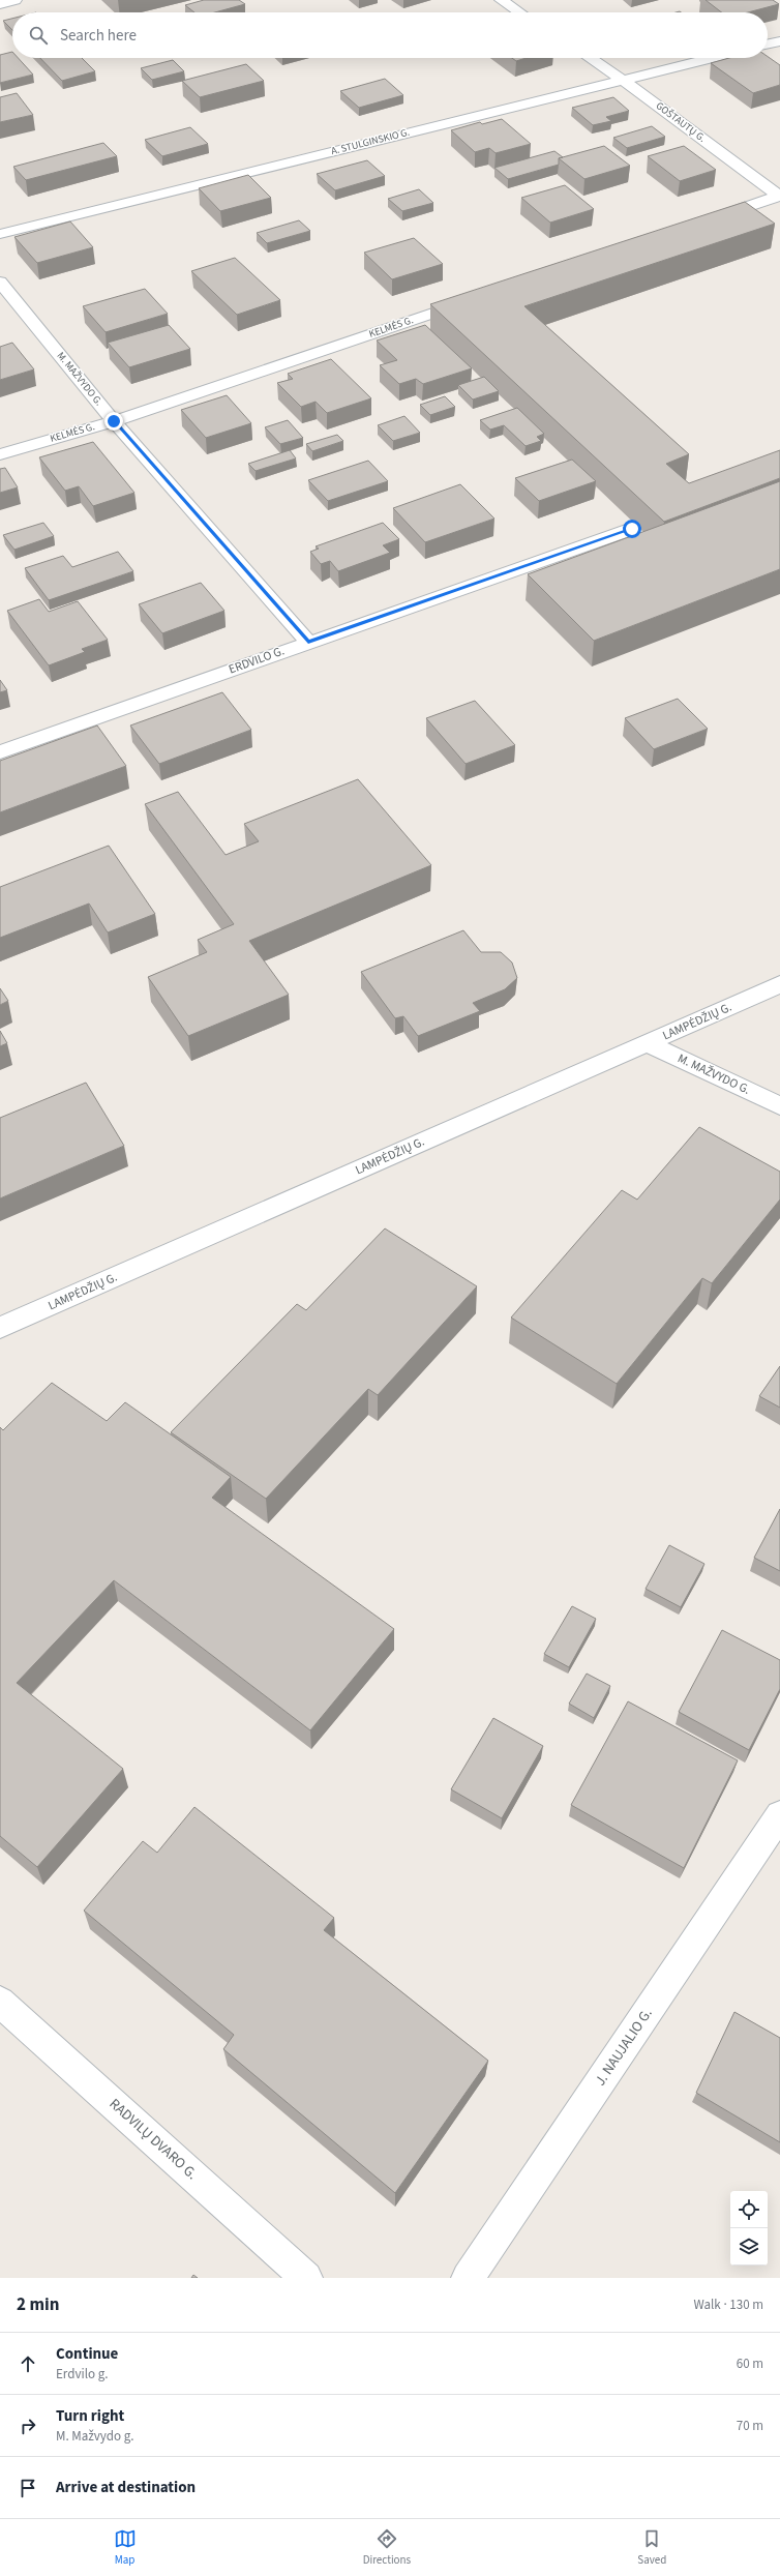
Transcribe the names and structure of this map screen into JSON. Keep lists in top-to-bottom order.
{
  "streets": {
    "street": [
      "GOŠTAUTŲ G.",
      "A. STULGINSKIO G.",
      "KELMĖS G.",
      "M. MAŽVYDO G.",
      "ERDVILO G.",
      "LAMPĖDŽIŲ G.",
      "J. NAUJALIO G.",
      "RADVILŲ DVARO G."
    ]
  },
  "crossings": [
    ["GOŠTAUTŲ G.", "A. STULGINSKIO G."],
    ["KELMĖS G.", "M. MAŽVYDO G."],
    ["M. MAŽVYDO G.", "ERDVILO G."],
    ["M. MAŽVYDO G.", "LAMPĖDŽIŲ G."]
  ],
  "page": {
    "search": "Search here",
    "heading": ["2 min", "Walk · 130 m"],
    "list": [
      ["Continue", "Erdvilo g.", "60 m"],
      ["Turn right", "M. Mažvydo g.", "70 m"],
      "Arrive at destination"
    ],
    "nav": ["Map", "Directions", "Saved"]
  }
}
